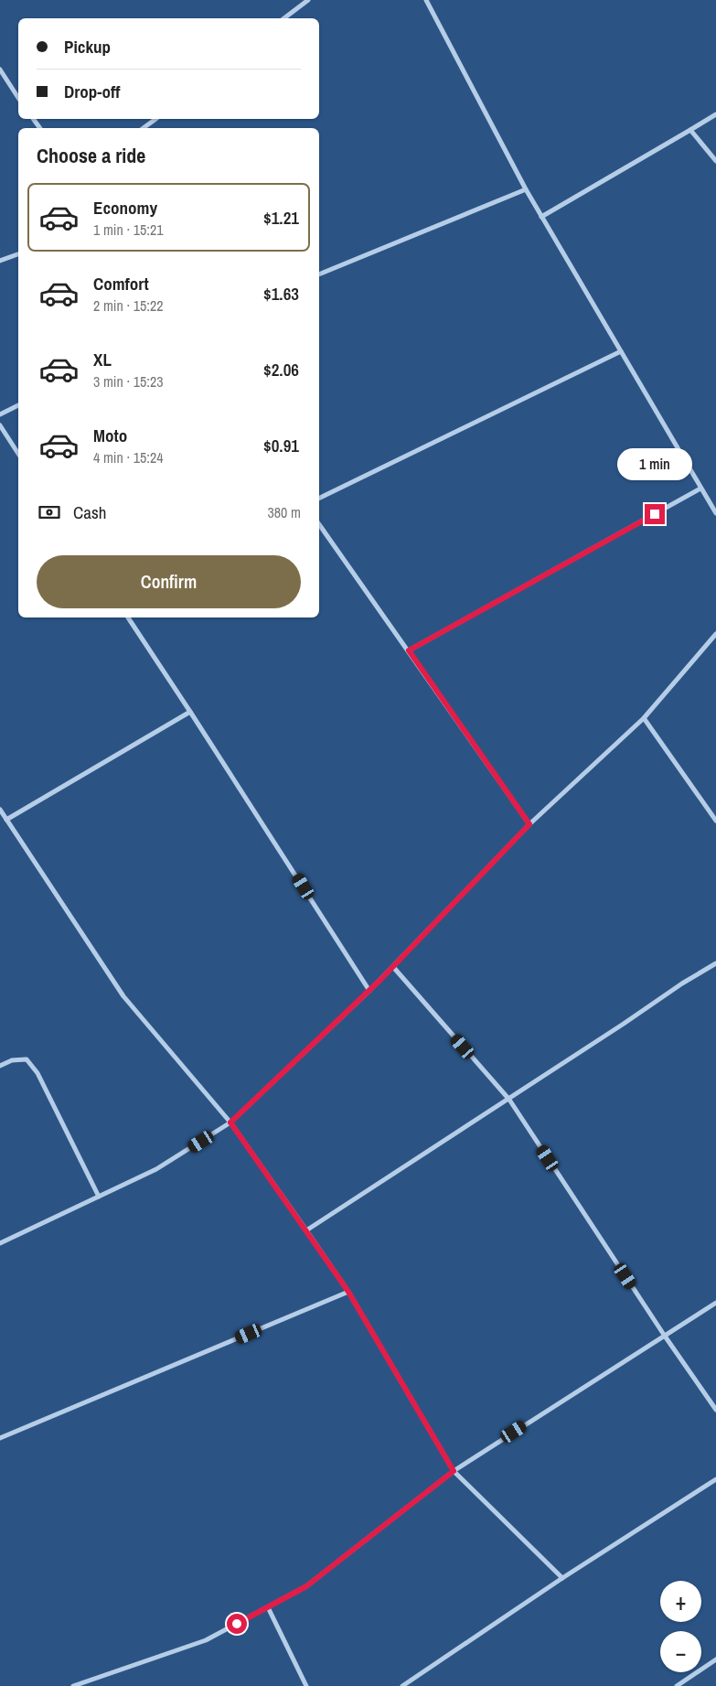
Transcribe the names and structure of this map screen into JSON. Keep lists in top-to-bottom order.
{
  "page": {
    "banner": ["Pickup", "Drop-off"],
    "heading": "Choose a ride",
    "list": [
      {
        "name": "Economy",
        "note": "1 min · 15:21",
        "value": "$1.21"
      },
      {
        "name": "Comfort",
        "note": "2 min · 15:22",
        "value": "$1.63"
      },
      {
        "name": "XL",
        "note": "3 min · 15:23",
        "value": "$2.06"
      },
      {
        "name": "Moto",
        "note": "4 min · 15:24",
        "value": "$0.91"
      }
    ],
    "bubble": "1 min",
    "pay": ["Cash", "380 m"],
    "buttons": "Confirm",
    "map_buttons": ["+", "−"]
  }
}
